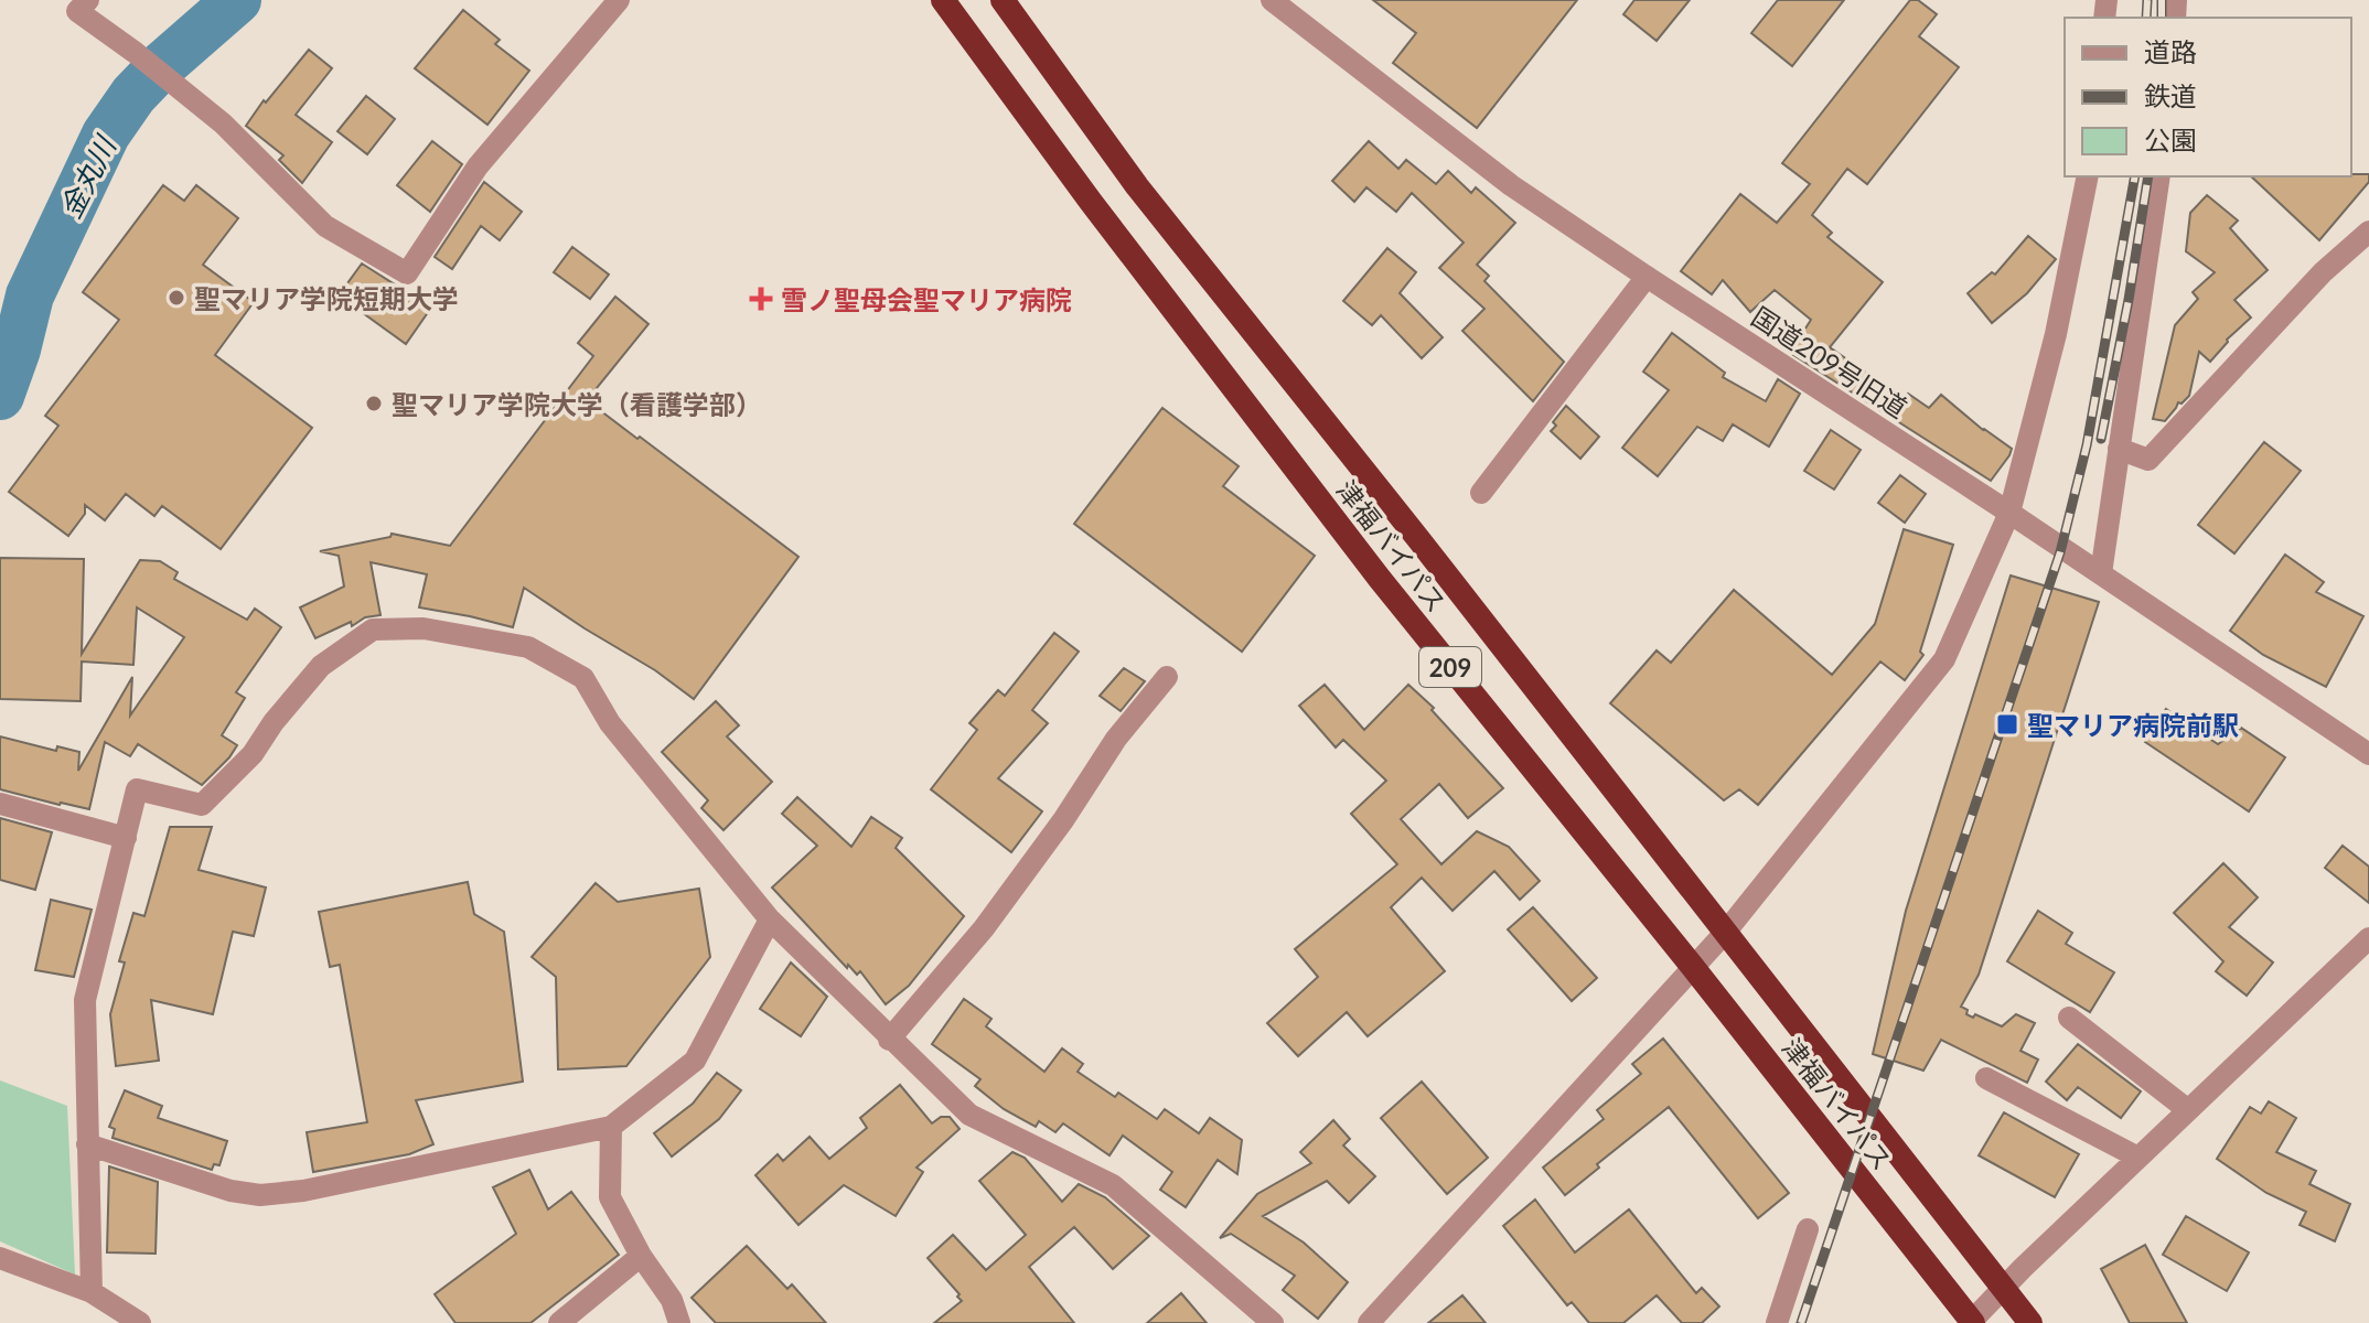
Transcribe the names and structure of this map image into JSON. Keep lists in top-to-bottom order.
{
  "streets": {
    "highway": ["津福バイパス", "209"],
    "street": ["国道209号旧道"]
  },
  "water": ["金丸川"],
  "places": {
    "other": ["聖マリア学院短期大学", "聖マリア学院大学（看護学部）"],
    "health": ["雪ノ聖母会聖マリア病院"],
    "transit": ["聖マリア病院前駅"]
  },
  "legend": ["道路", "鉄道", "公園"]
}
